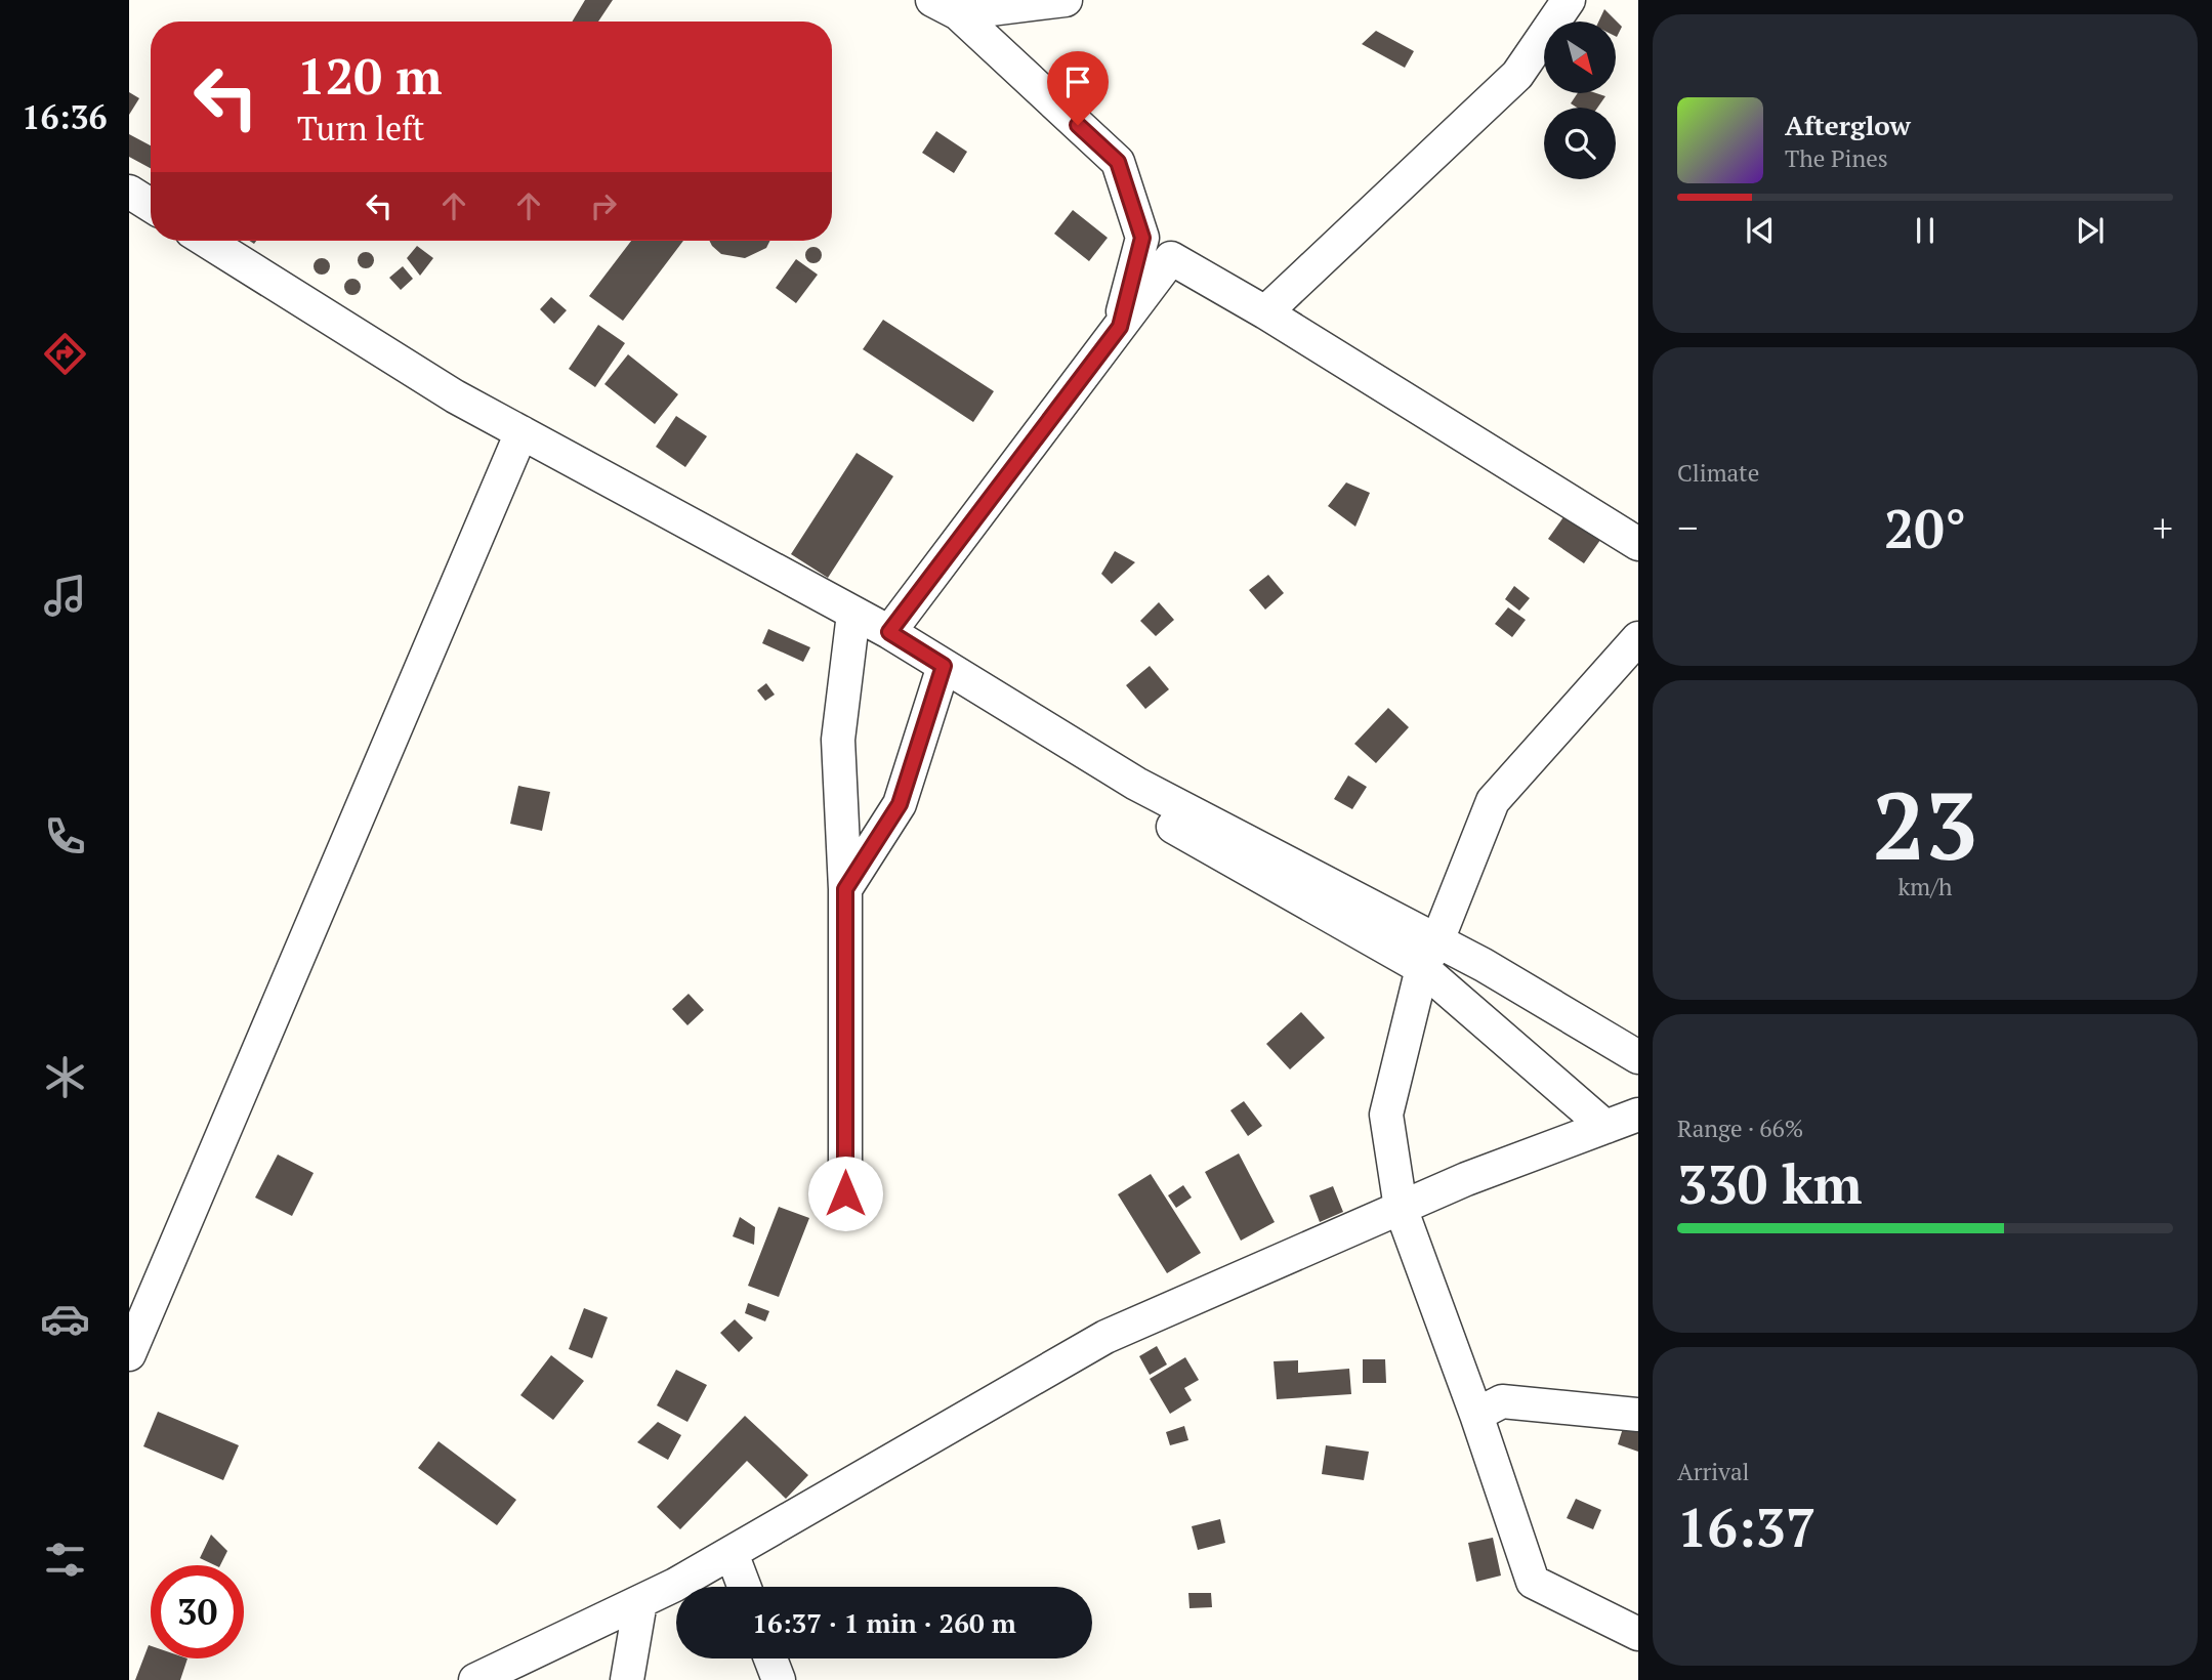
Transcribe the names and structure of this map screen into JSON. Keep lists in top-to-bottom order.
{
  "north": "bottom right",
  "page": {
    "tabs": "16:36",
    "turn": ["120 m", "Turn left"],
    "song": ["Afterglow", "The Pines"],
    "tile": [
      "Climate",
      ["23", "km/h"],
      ["Range · 66%", "330 km"],
      ["Arrival", "16:37"]
    ],
    "heat": ["−", "20°", "+"],
    "limit": "30",
    "trip": "16:37 · 1 min · 260 m"
  }
}
